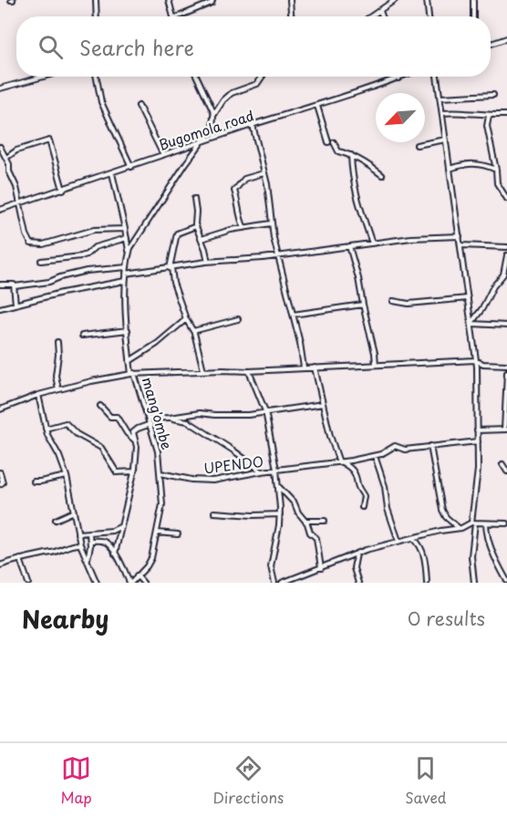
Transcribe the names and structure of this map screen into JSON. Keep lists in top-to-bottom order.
{
  "streets": {
    "street": ["Bugomola road", "mang'ombe", "UPENDO"]
  },
  "crossings": [
    ["mang'ombe", "UPENDO"]
  ],
  "north": "bottom left",
  "page": {
    "search": "Search here",
    "heading": ["Nearby", "0 results"],
    "nav": ["Map", "Directions", "Saved"]
  }
}
